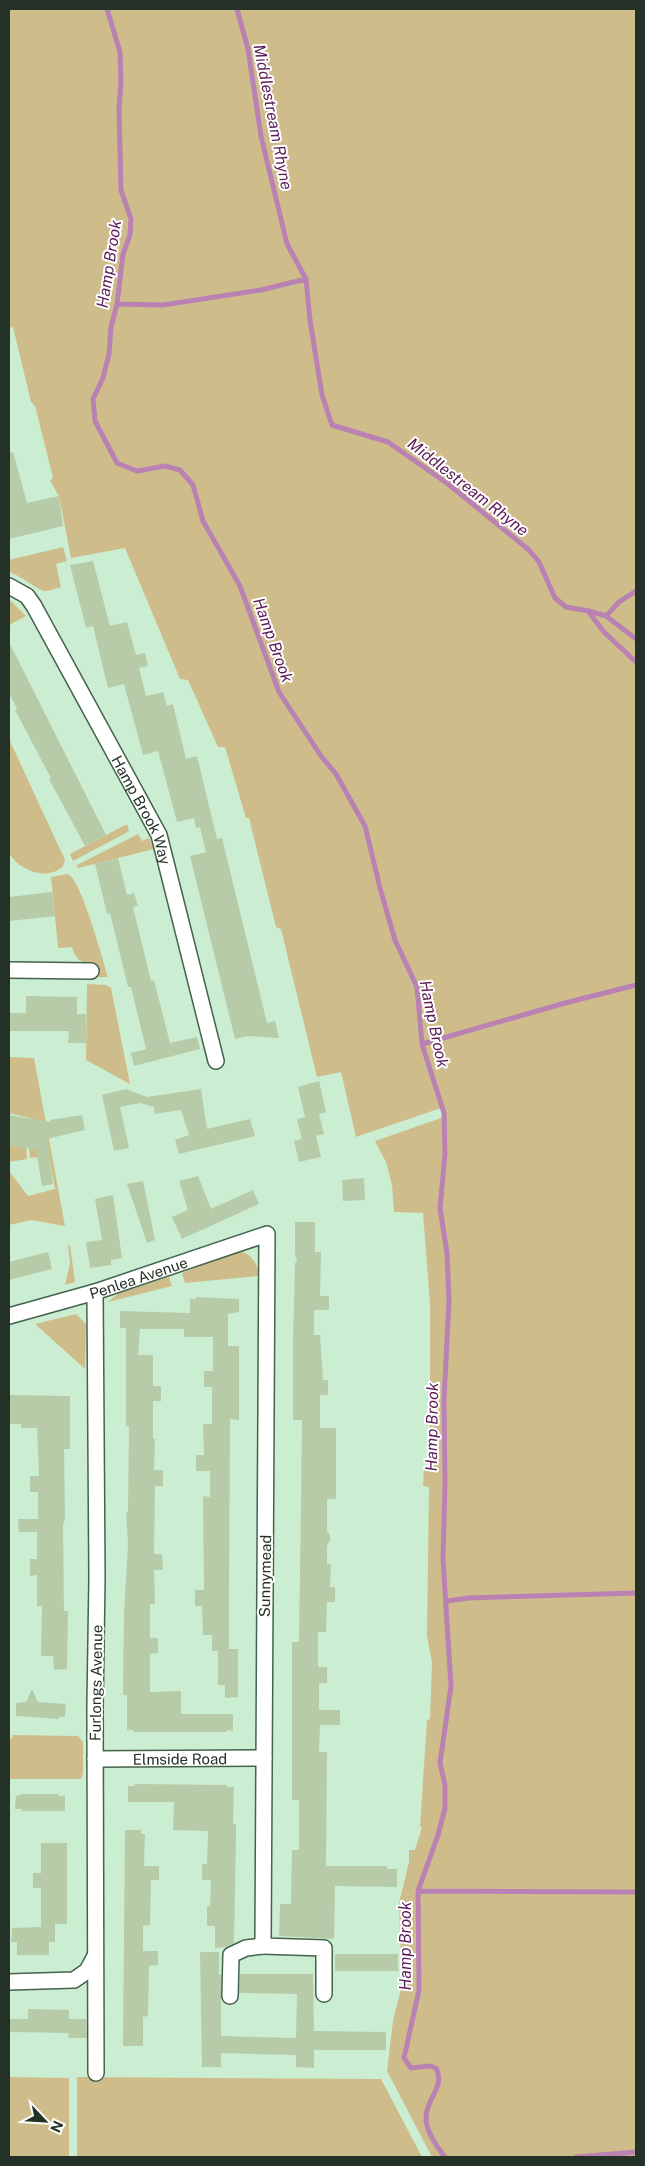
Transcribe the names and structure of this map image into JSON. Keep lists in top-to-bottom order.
{
  "streets": {
    "street": [
      "Hamp Brook Way",
      "Penlea Avenue",
      "Sunnymead",
      "Furlongs Avenue",
      "Elmside Road"
    ]
  },
  "crossings": [
    ["Penlea Avenue", "Sunnymead"],
    ["Penlea Avenue", "Furlongs Avenue"],
    ["Sunnymead", "Elmside Road"],
    ["Furlongs Avenue", "Elmside Road"]
  ],
  "water": ["Middlestream Rhyne", "Hamp Brook"],
  "north": "bottom right"
}
